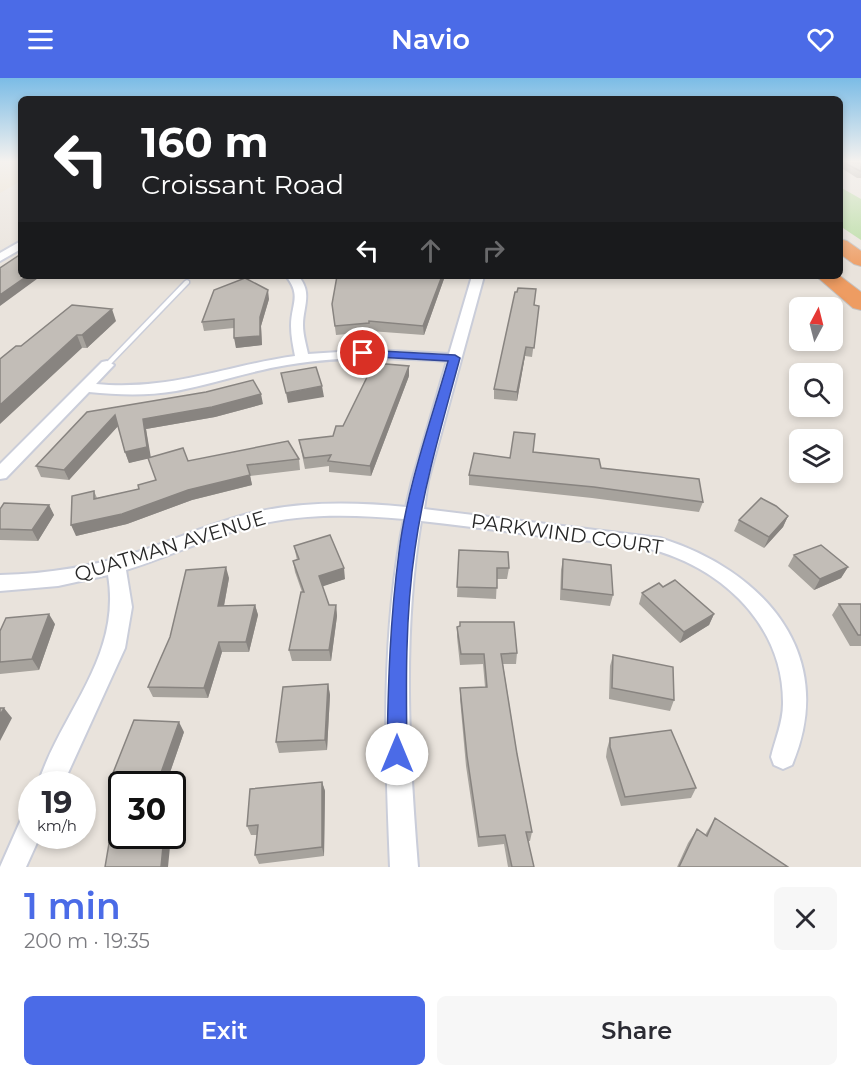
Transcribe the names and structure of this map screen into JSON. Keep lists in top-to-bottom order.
{
  "streets": {
    "street": ["PARKWIND COURT", "QUATMAN AVENUE"]
  },
  "crossings": [
    ["PARKWIND COURT", "QUATMAN AVENUE"]
  ],
  "north": "top",
  "page": {
    "header": "Navio",
    "turn": ["160 m", "Croissant Road"],
    "speed": "19 km/h",
    "limit": "30",
    "heading": ["1 min", "200 m · 19:35"],
    "buttons": ["Exit", "Share"]
  }
}
